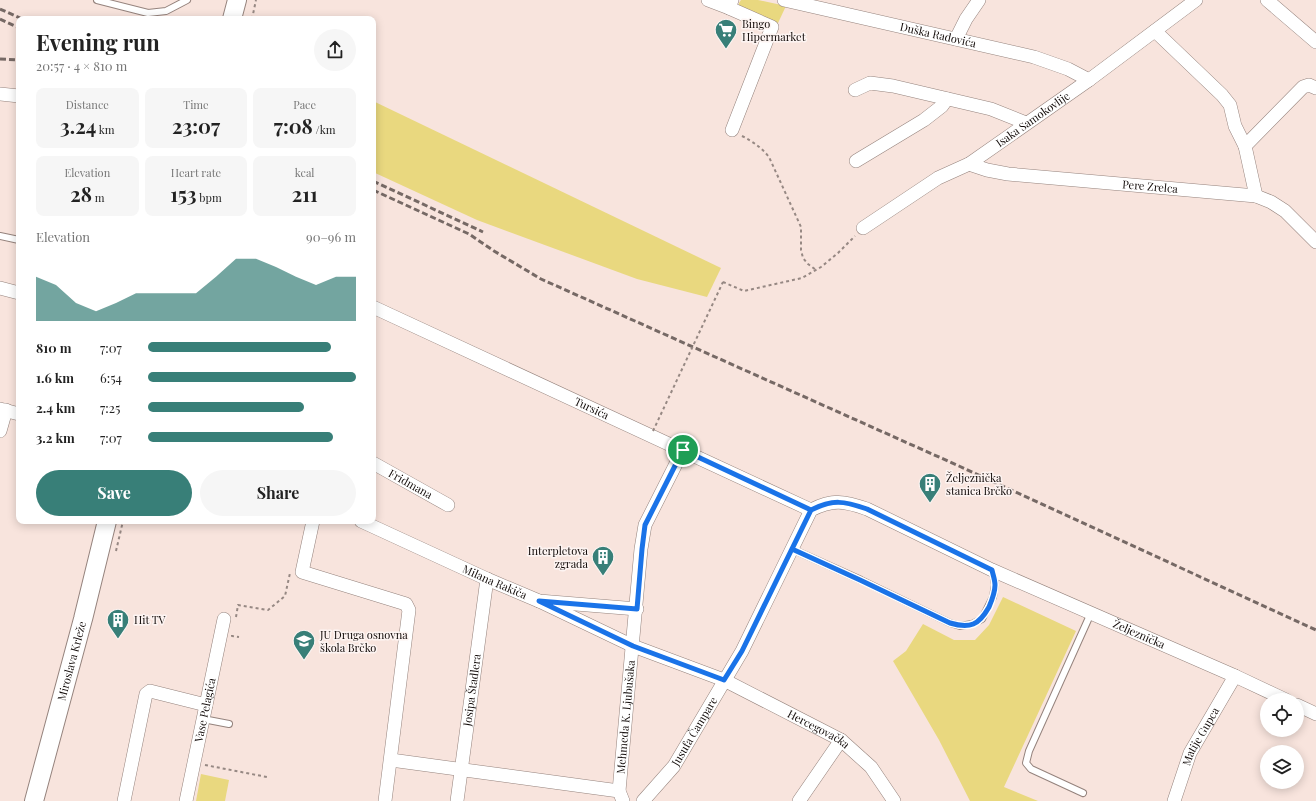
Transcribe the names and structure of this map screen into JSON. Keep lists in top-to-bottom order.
{
  "streets": {
    "main road": ["Miroslava Krleže"],
    "street": [
      "Duška Radovića",
      "Isaka Samokovlije",
      "Pere Zrelca",
      "Tursića",
      "Fridmana",
      "Milana Rakiča",
      "Željeznička",
      "Josipa Štadlera",
      "Vase Pelagića",
      "Mehmeda K. Ljubušaka",
      "Jusufa Čampare",
      "Hercegovačka",
      "Matije Gupca"
    ]
  },
  "crossings": [
    ["Duška Radovića", "Isaka Samokovlije"],
    ["Isaka Samokovlije", "Pere Zrelca"],
    ["Tursića", "Željeznička"],
    ["Tursića", "Mehmeda K. Ljubušaka"],
    ["Tursića", "Jusufa Čampare"],
    ["Milana Rakiča", "Josipa Štadlera"],
    ["Milana Rakiča", "Mehmeda K. Ljubušaka"],
    ["Milana Rakiča", "Hercegovačka"],
    ["Željeznička", "Jusufa Čampare"],
    ["Željeznička", "Matije Gupca"],
    ["Mehmeda K. Ljubušaka", "Hercegovačka"],
    ["Jusufa Čampare", "Hercegovačka"]
  ],
  "places": {
    "supermarket": ["Bingo Hipermarket"],
    "building": ["Željeznička stanica Brčko", "Interpletova zgrada", "Hit TV"],
    "school or university": ["JU Druga osnovna škola Brčko"]
  },
  "page": {
    "heading": ["Evening run", "20:57 · 4 × 810 m"],
    "stats": [
      ["Distance", "3.24 km"],
      ["Time", "23:07"],
      ["Pace", "7:08 /km"],
      ["Elevation", "28 m"],
      ["Heart rate", "153 bpm"],
      ["kcal", "211"]
    ],
    "chart": ["Elevation", "90–96 m"],
    "list": [
      {
        "name": "810 m",
        "note": "7:07"
      },
      {
        "name": "1.6 km",
        "note": "6:54"
      },
      {
        "name": "2.4 km",
        "note": "7:25"
      },
      {
        "name": "3.2 km",
        "note": "7:07"
      }
    ],
    "buttons": ["Save", "Share"]
  }
}
